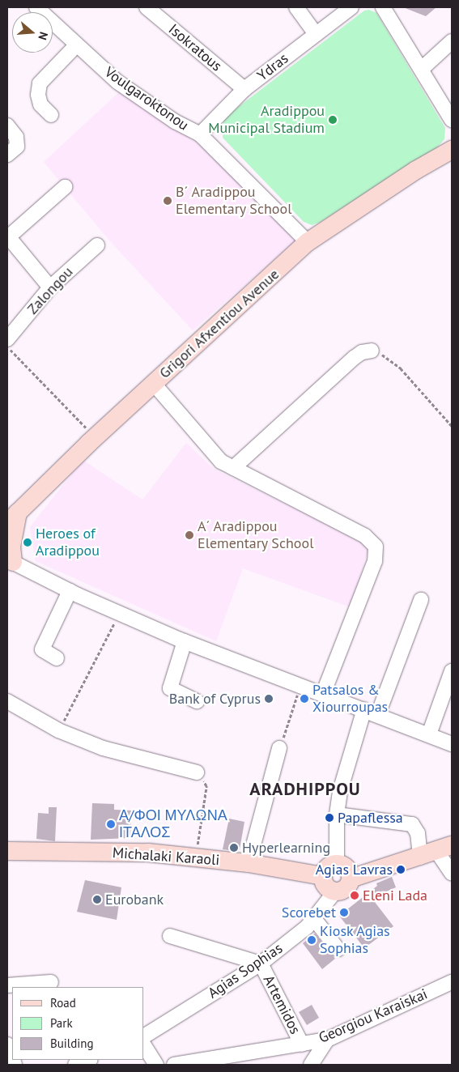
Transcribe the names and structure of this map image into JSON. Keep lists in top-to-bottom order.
{
  "streets": {
    "main road": ["Grigori Afxentiou Avenue", "Michalaki Karaoli"],
    "street": [
      "Isokratous",
      "Ydras",
      "Voulgaroktonou",
      "Zalongou",
      "Agias Sophias",
      "Artemidos",
      "Georgiou Karaiskai"
    ]
  },
  "crossings": [
    ["Isokratous", "Ydras"],
    ["Ydras", "Voulgaroktonou"],
    ["Voulgaroktonou", "Grigori Afxentiou Avenue"],
    ["Michalaki Karaoli", "Agias Sophias"],
    ["Agias Sophias", "Artemidos"],
    ["Artemidos", "Georgiou Karaiskai"]
  ],
  "districts": ["ARADHIPPOU"],
  "places": [
    "Aradippou Municipal Stadium",
    "B´ Aradippou Elementary School",
    "A´ Aradippou Elementary School",
    "Heroes of Aradippou",
    "Bank of Cyprus",
    "Patsalos & Xiourroupas",
    "Papaflessa",
    "Α/ΦΟΙ ΜΥΛΩΝΑ ΙΤΑΛΟΣ",
    "Hyperlearning",
    "Agias Lavras",
    "Eleni Lada",
    "Eurobank",
    "Scorebet",
    "Kiosk Agias Sophias"
  ],
  "legend": ["Road", "Park", "Building"],
  "north": "right"
}
